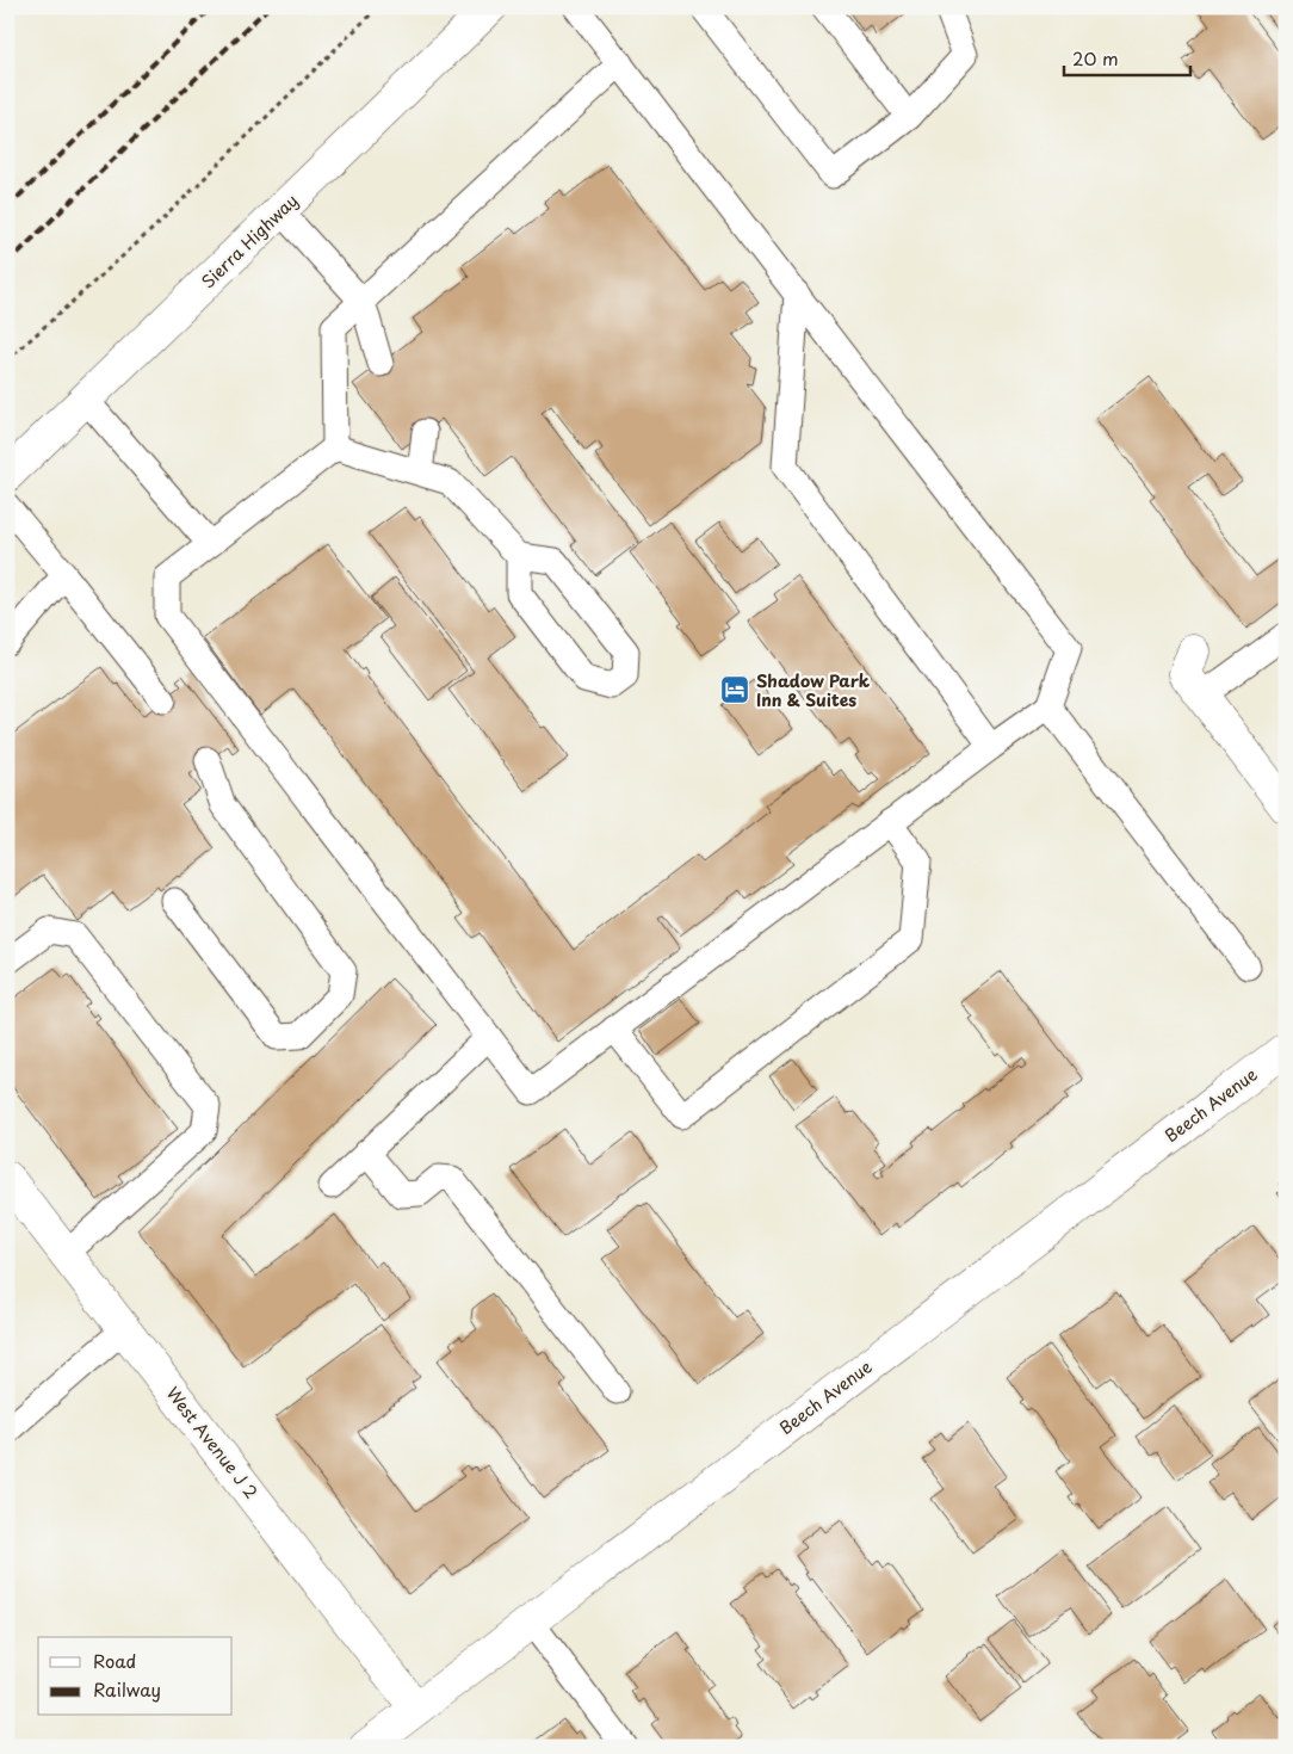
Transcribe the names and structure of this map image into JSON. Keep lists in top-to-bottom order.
{
  "streets": {
    "street": ["Sierra Highway", "Beech Avenue", "West Avenue J 2"]
  },
  "crossings": [
    ["Beech Avenue", "West Avenue J 2"]
  ],
  "places": {
    "hotel": ["Shadow Park Inn & Suites"]
  },
  "legend": ["Road", "Railway"],
  "scale_bar": "20 m"
}
